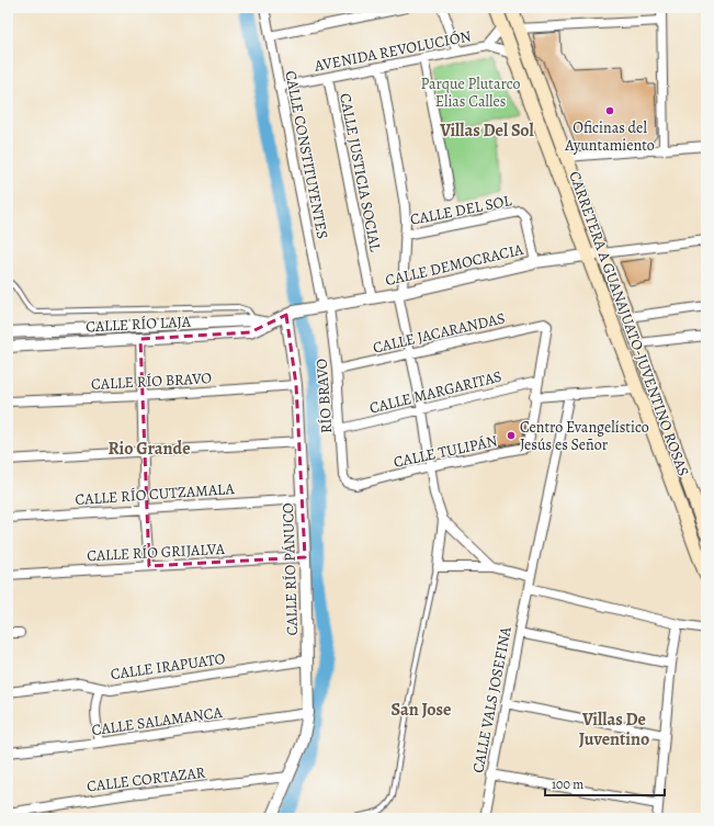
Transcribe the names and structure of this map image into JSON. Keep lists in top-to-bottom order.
{
  "streets": {
    "main road": ["CARRETERA A GUANAJUATO-JUVENTINO ROSAS"],
    "street": [
      "AVENIDA REVOLUCIÓN",
      "CALLE CONSTITUYENTES",
      "CALLE JUSTICIA SOCIAL",
      "CALLE DEL SOL",
      "CALLE DEMOCRACIA",
      "CALLE RÍO LAJA",
      "CALLE JACARANDAS",
      "CALLE RÍO BRAVO",
      "CALLE MARGARITAS",
      "RÍO BRAVO",
      "CALLE TULIPÁN",
      "CALLE RÍO CUTZAMALA",
      "CALLE RÍO GRIJALVA",
      "CALLE RÍO PÁNUCO",
      "CALLE IRAPUATO",
      "CALLE VALS JOSEFINA",
      "CALLE SALAMANCA",
      "CALLE CORTAZAR"
    ]
  },
  "crossings": [
    ["AVENIDA REVOLUCIÓN", "CALLE CONSTITUYENTES"],
    ["AVENIDA REVOLUCIÓN", "CALLE JUSTICIA SOCIAL"],
    ["AVENIDA REVOLUCIÓN", "CARRETERA A GUANAJUATO-JUVENTINO ROSAS"],
    ["CALLE CONSTITUYENTES", "CALLE DEMOCRACIA"],
    ["CALLE CONSTITUYENTES", "RÍO BRAVO"],
    ["CALLE JUSTICIA SOCIAL", "CALLE DEMOCRACIA"],
    ["CALLE DEL SOL", "CALLE DEMOCRACIA"],
    ["CALLE DEMOCRACIA", "CALLE RÍO LAJA"],
    ["CALLE DEMOCRACIA", "CARRETERA A GUANAJUATO-JUVENTINO ROSAS"],
    ["CALLE DEMOCRACIA", "RÍO BRAVO"],
    ["CALLE DEMOCRACIA", "CALLE RÍO PÁNUCO"],
    ["CALLE RÍO LAJA", "CALLE RÍO PÁNUCO"],
    ["CALLE JACARANDAS", "CALLE MARGARITAS"],
    ["CALLE JACARANDAS", "RÍO BRAVO"],
    ["CALLE RÍO BRAVO", "CALLE RÍO PÁNUCO"],
    ["CALLE MARGARITAS", "RÍO BRAVO"],
    ["RÍO BRAVO", "CALLE TULIPÁN"],
    ["CALLE RÍO CUTZAMALA", "CALLE RÍO PÁNUCO"],
    ["CALLE RÍO GRIJALVA", "CALLE RÍO PÁNUCO"],
    ["CALLE RÍO PÁNUCO", "CALLE IRAPUATO"],
    ["CALLE RÍO PÁNUCO", "CALLE SALAMANCA"],
    ["CALLE RÍO PÁNUCO", "CALLE CORTAZAR"]
  ],
  "districts": [
    "Villas Del Sol",
    "Rio Grande",
    "San Jose",
    "Villas De Juventino"
  ],
  "parks": ["Parque Plutarco Elias Calles"],
  "places": ["Oficinas del Ayuntamiento", "Centro Evangelístico Jesús es Señor"],
  "scale_bar": "100 m"
}
